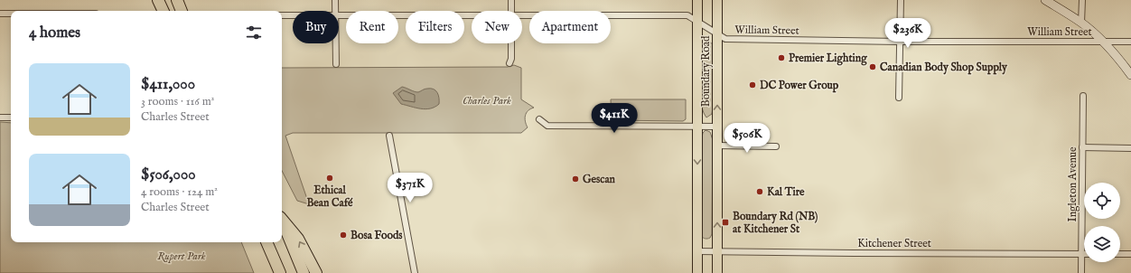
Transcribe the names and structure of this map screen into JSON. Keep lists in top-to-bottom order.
{
  "streets": {
    "main road": ["Boundary Road"],
    "street": ["William Street", "Ingleton Avenue", "Kitchener Street"]
  },
  "crossings": [
    ["William Street", "Boundary Road"],
    ["Boundary Road", "Kitchener Street"],
    ["Ingleton Avenue", "Kitchener Street"]
  ],
  "parks": ["Charles Park", "Rupert Park"],
  "places": {
    "other": [
      "Premier Lighting",
      "Canadian Body Shop Supply",
      "DC Power Group",
      "Ethical Bean Café",
      "Gescan",
      "Kal Tire",
      "Bosa Foods"
    ],
    "transit": ["Boundary Rd (NB) at Kitchener St"]
  },
  "page": {
    "chip": [
      "Buy",
      "Rent",
      "Filters",
      "New",
      "Apartment"
    ],
    "heading": "4 homes",
    "price": [
      "$236K",
      "$411K",
      "$506K",
      "$371K"
    ],
    "list": [
      {
        "name": "$411,000",
        "note": "3 rooms · 116 m² · Charles Street"
      },
      {
        "name": "$506,000",
        "note": "4 rooms · 124 m² · Charles Street"
      }
    ]
  }
}
